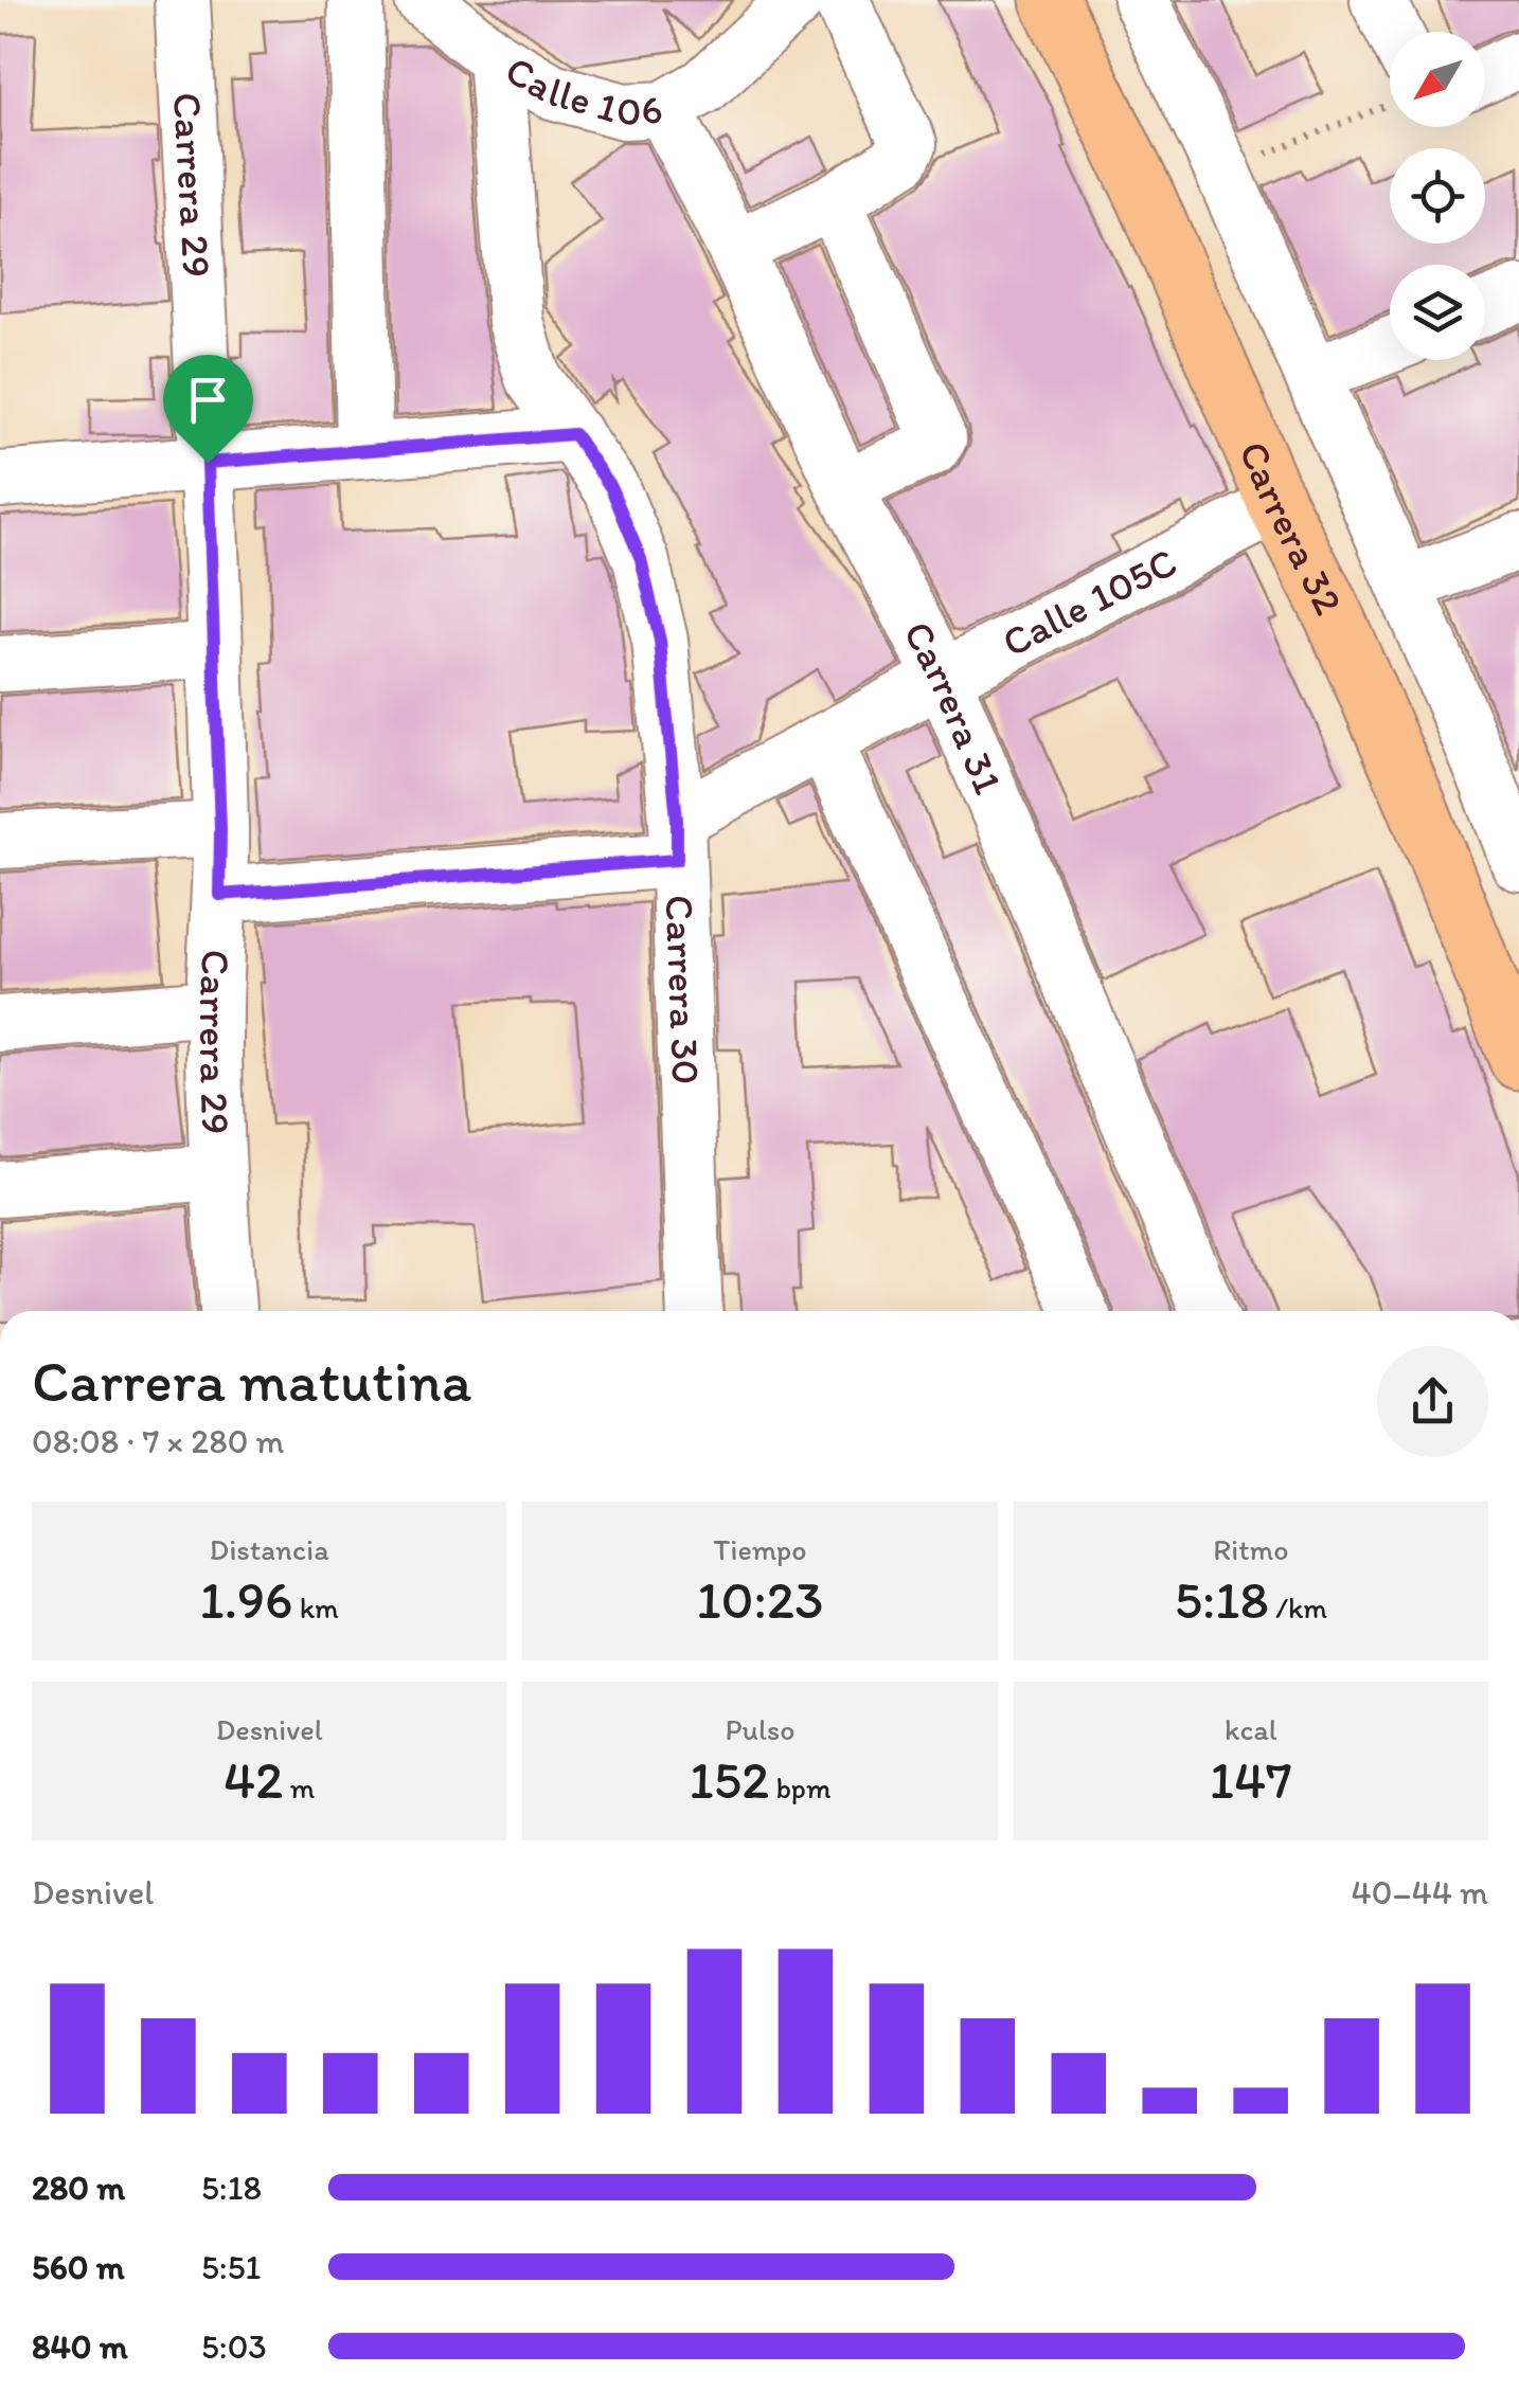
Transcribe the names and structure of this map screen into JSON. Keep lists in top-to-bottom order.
{
  "streets": {
    "main road": ["Carrera 32"],
    "street": [
      "Calle 106",
      "Carrera 29",
      "Calle 105C",
      "Carrera 31",
      "Carrera 30"
    ]
  },
  "crossings": [
    ["Calle 106", "Carrera 31"],
    ["Calle 106", "Carrera 30"],
    ["Carrera 29", "Calle 105C"],
    ["Carrera 32", "Calle 105C"],
    ["Calle 105C", "Carrera 31"],
    ["Calle 105C", "Carrera 30"]
  ],
  "north": "bottom left",
  "page": {
    "heading": ["Carrera matutina", "08:08 · 7 × 280 m"],
    "stats": [
      ["Distancia", "1.96 km"],
      ["Tiempo", "10:23"],
      ["Ritmo", "5:18 /km"],
      ["Desnivel", "42 m"],
      ["Pulso", "152 bpm"],
      ["kcal", "147"]
    ],
    "chart": ["Desnivel", "40–44 m"],
    "list": [
      {
        "name": "280 m",
        "note": "5:18"
      },
      {
        "name": "560 m",
        "note": "5:51"
      },
      {
        "name": "840 m",
        "note": "5:03"
      }
    ]
  }
}
